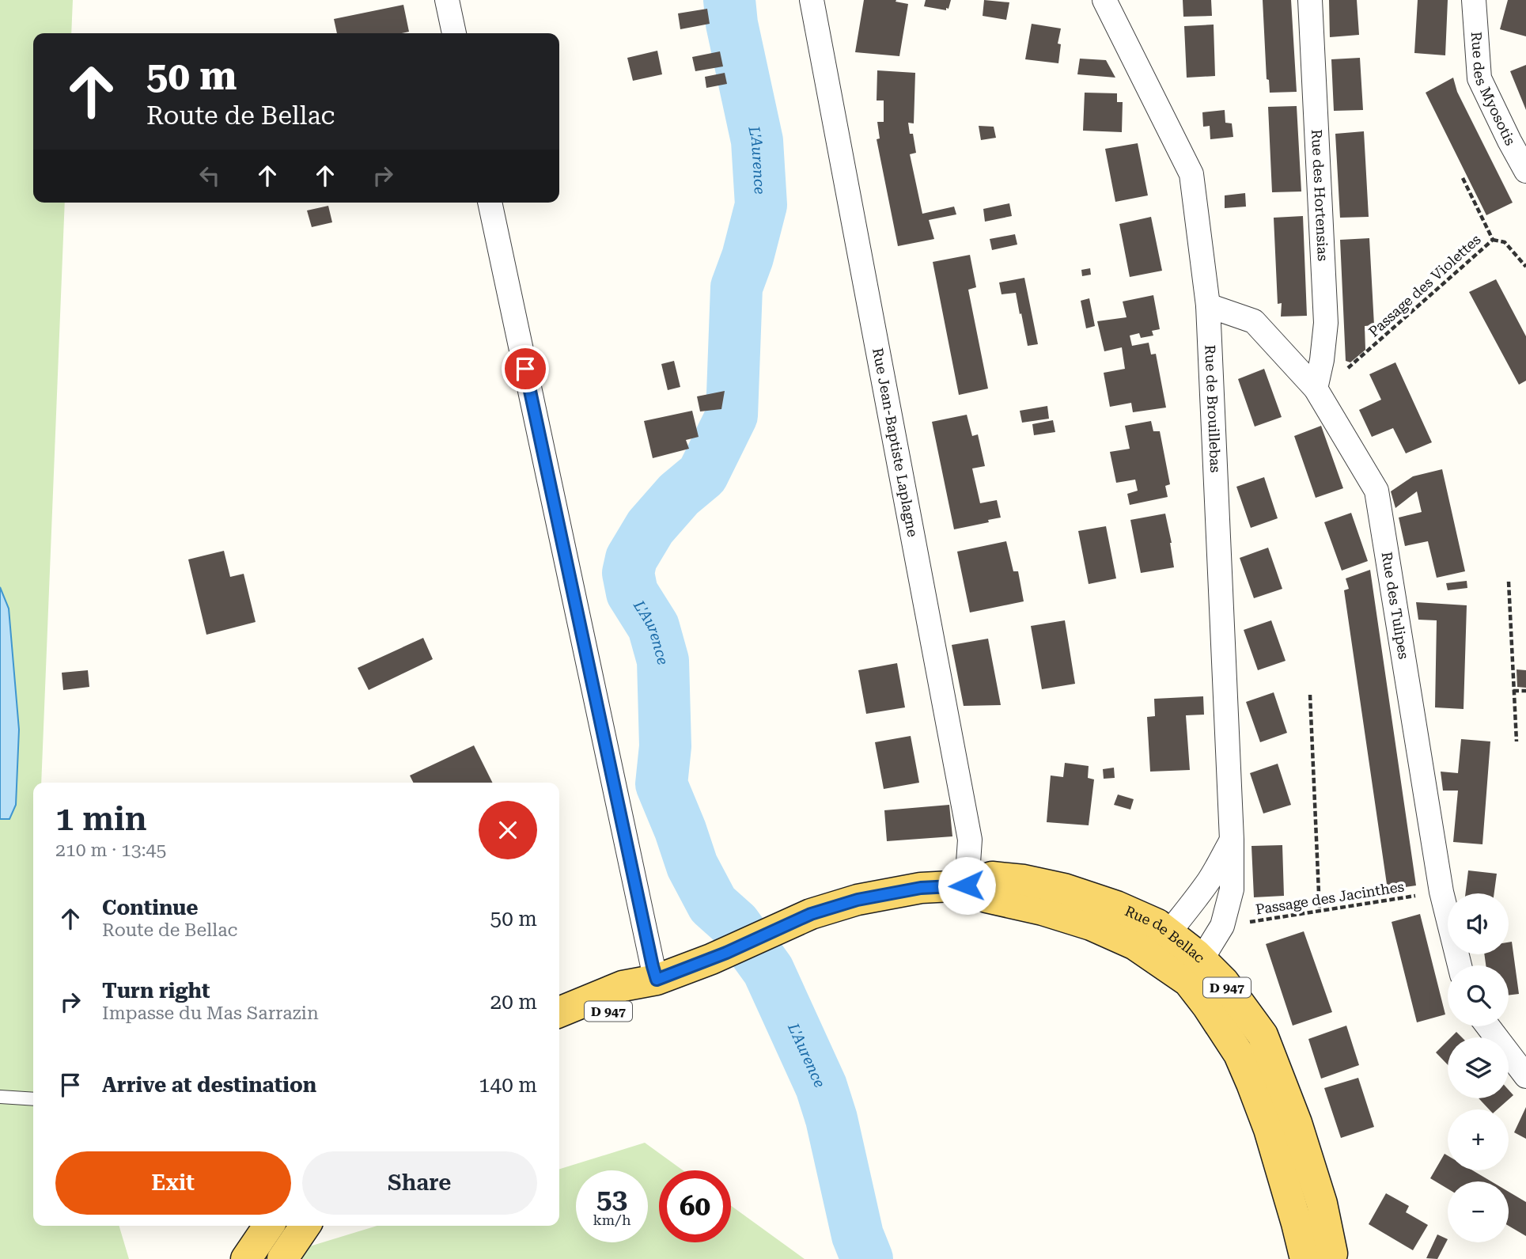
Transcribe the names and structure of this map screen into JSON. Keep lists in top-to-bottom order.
{
  "streets": {
    "main road": ["Rue de Bellac", "D 947"],
    "street": [
      "Rue des Myosotis",
      "Rue des Hortensias",
      "Rue de Brouillebas",
      "Rue Jean-Baptiste Laplagne",
      "Rue des Tulipes"
    ],
    "path": ["Passage des Violettes", "Passage des Jacinthes"]
  },
  "crossings": [
    ["Rue des Hortensias", "Passage des Violettes"],
    ["Rue des Hortensias", "Rue des Tulipes"],
    ["Passage des Violettes", "Rue des Tulipes"],
    ["Rue de Brouillebas", "Rue des Tulipes"],
    ["Rue de Brouillebas", "Passage des Jacinthes"],
    ["Rue de Brouillebas", "Rue de Bellac"],
    ["Rue de Brouillebas", "D 947"],
    ["Rue Jean-Baptiste Laplagne", "Rue de Bellac"],
    ["Rue Jean-Baptiste Laplagne", "D 947"],
    ["Rue des Tulipes", "Passage des Jacinthes"],
    ["Rue de Bellac", "D 947"]
  ],
  "water": ["L'Aurence"],
  "page": {
    "turn": ["50 m", "Route de Bellac"],
    "heading": ["1 min", "210 m · 13:45"],
    "list": [
      {
        "name": "Continue",
        "note": "Route de Bellac",
        "value": "50 m"
      },
      {
        "name": "Turn right",
        "note": "Impasse du Mas Sarrazin",
        "value": "20 m"
      },
      {
        "name": "Arrive at destination",
        "value": "140 m"
      }
    ],
    "map_buttons": ["+", "−"],
    "buttons": ["Exit", "Share"],
    "speed": "53 km/h",
    "limit": "60"
  }
}
